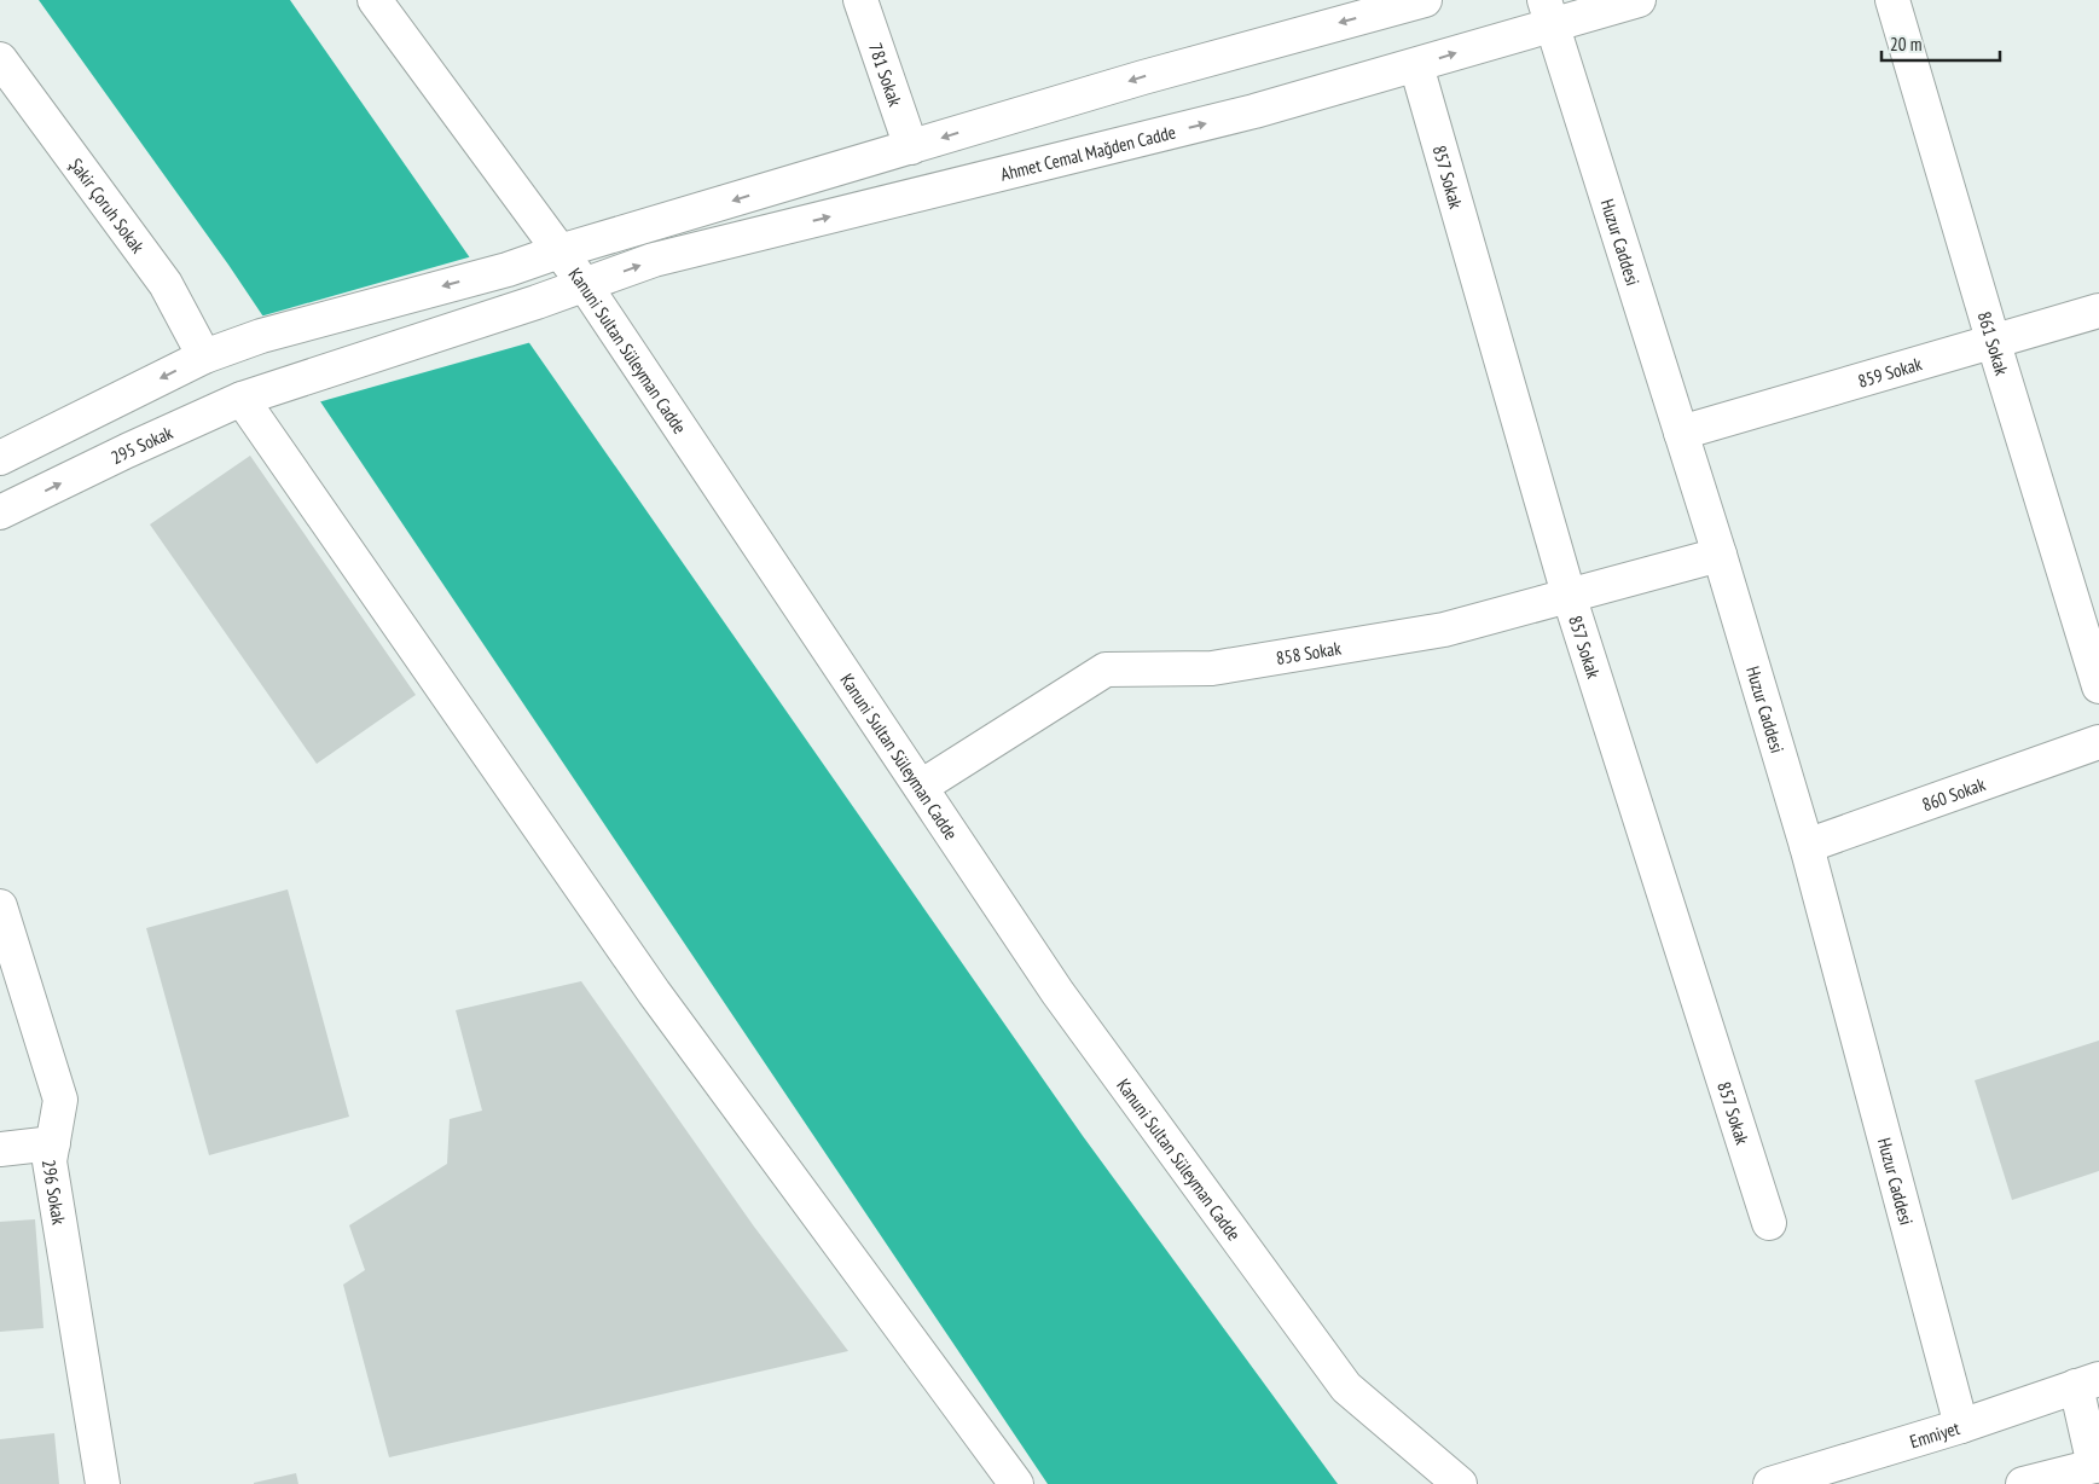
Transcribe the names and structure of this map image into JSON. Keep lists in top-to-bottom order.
{
  "streets": {
    "main road": [
      "781 Sokak",
      "Ahmet Cemal Mağden Cadde",
      "857 Sokak",
      "Şakir Çoruh Sokak",
      "Huzur Caddesi",
      "861 Sokak",
      "Kanuni Sultan Süleyman Cadde",
      "859 Sokak",
      "295 Sokak",
      "858 Sokak",
      "860 Sokak",
      "296 Sokak",
      "Emniyet"
    ]
  },
  "crossings": [
    ["Ahmet Cemal Mağden Cadde", "857 Sokak"],
    ["Ahmet Cemal Mağden Cadde", "Huzur Caddesi"],
    ["Ahmet Cemal Mağden Cadde", "Kanuni Sultan Süleyman Cadde"],
    ["Ahmet Cemal Mağden Cadde", "295 Sokak"],
    ["857 Sokak", "858 Sokak"],
    ["Huzur Caddesi", "859 Sokak"],
    ["Huzur Caddesi", "858 Sokak"],
    ["Huzur Caddesi", "860 Sokak"],
    ["Huzur Caddesi", "Emniyet"],
    ["861 Sokak", "859 Sokak"],
    ["Kanuni Sultan Süleyman Cadde", "858 Sokak"]
  ],
  "scale_bar": "20 m"
}
